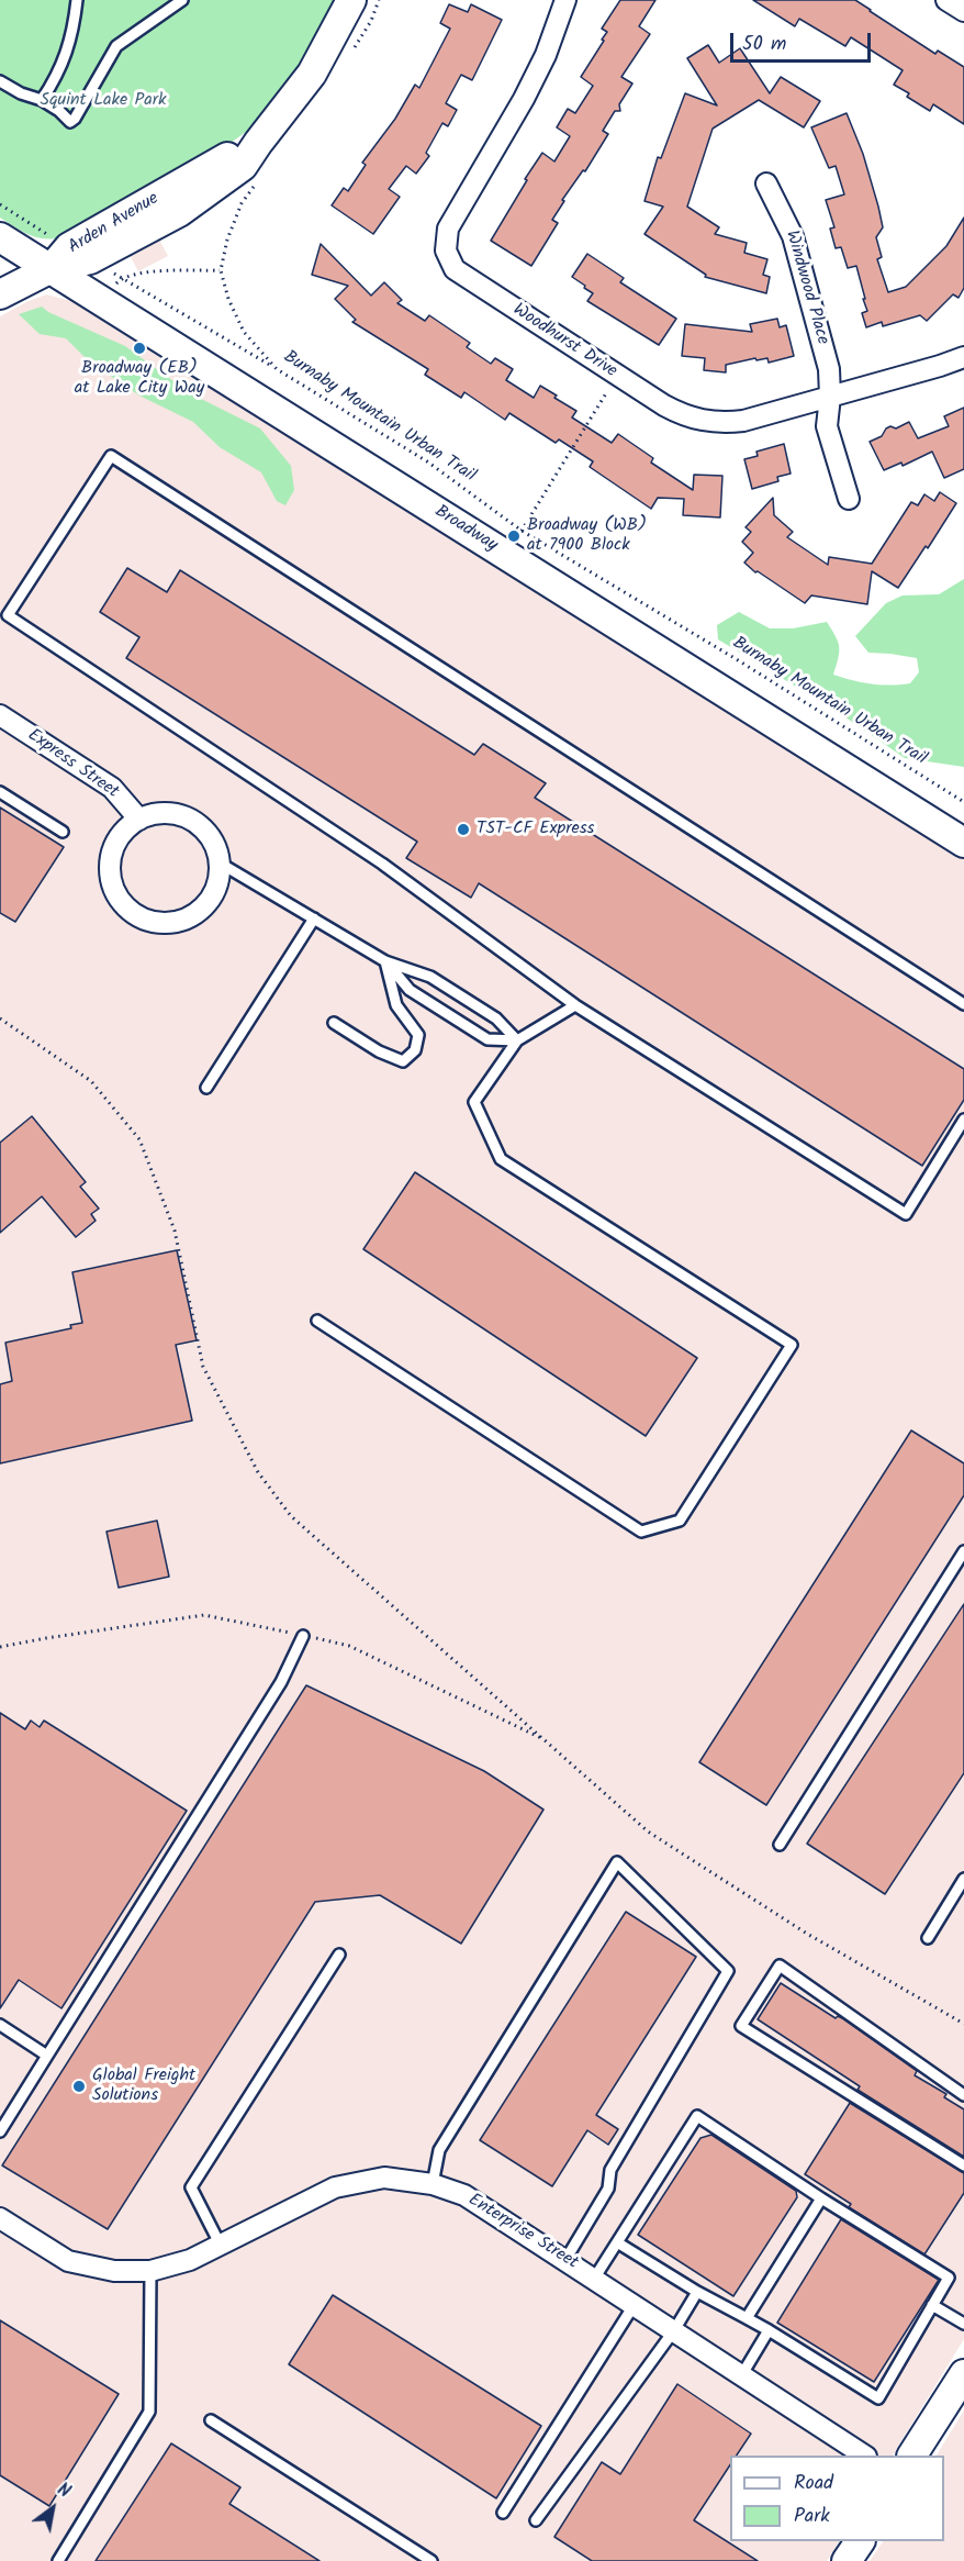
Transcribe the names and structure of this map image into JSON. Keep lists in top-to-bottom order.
{
  "streets": {
    "street": [
      "Arden Avenue",
      "Windwood Place",
      "Woodhurst Drive",
      "Broadway",
      "Express Street",
      "Enterprise Street"
    ],
    "path": ["Burnaby Mountain Urban Trail"]
  },
  "crossings": [
    ["Arden Avenue", "Broadway"],
    ["Windwood Place", "Woodhurst Drive"]
  ],
  "parks": ["Squint Lake Park"],
  "places": [
    "Broadway (EB) at Lake City Way",
    "Broadway (WB) at 7900 Block",
    "TST-CF Express",
    "Global Freight Solutions"
  ],
  "legend": ["Road", "Park"],
  "scale_bar": "50 m",
  "north": "top right"
}
